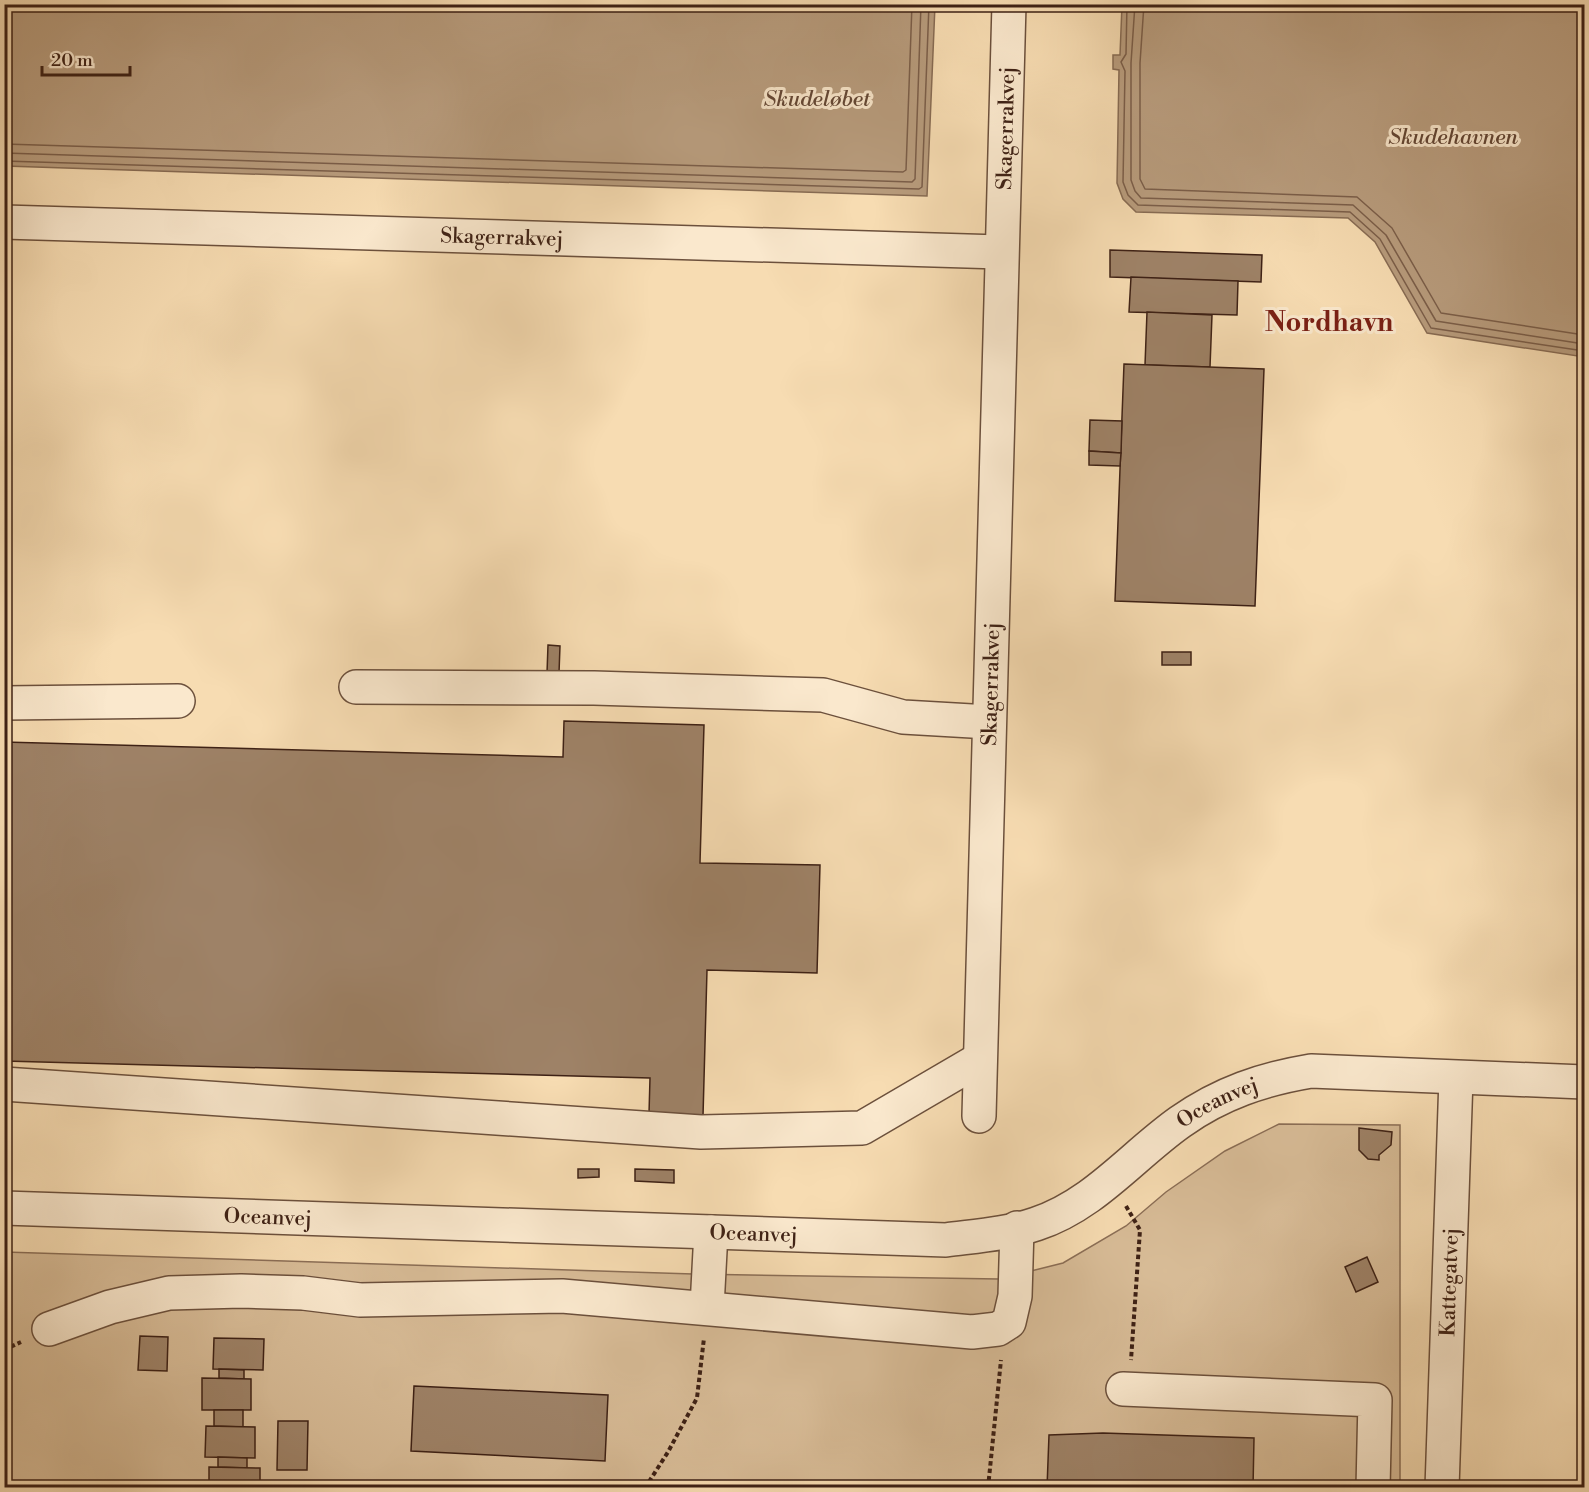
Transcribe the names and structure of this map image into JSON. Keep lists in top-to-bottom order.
{
  "streets": {
    "street": ["Skagerrakvej", "Oceanvej", "Kattegatvej"]
  },
  "crossings": [
    ["Oceanvej", "Kattegatvej"]
  ],
  "districts": ["Nordhavn"],
  "water": ["Skudeløbet", "Skudehavnen"],
  "scale_bar": "20 m"
}
